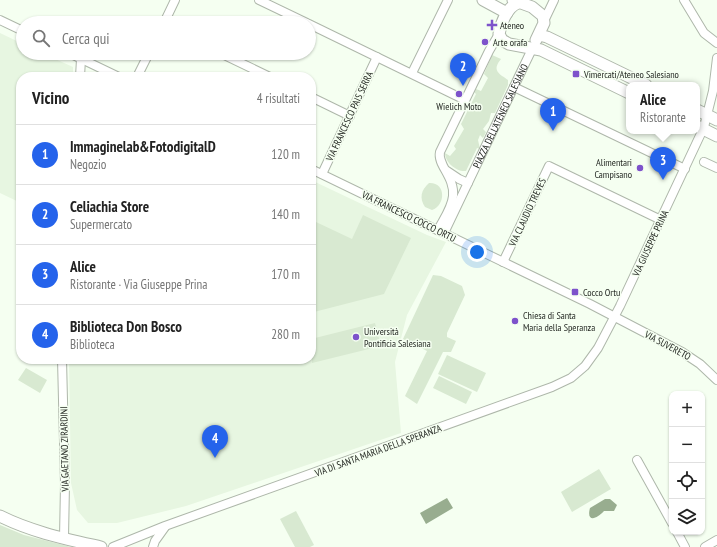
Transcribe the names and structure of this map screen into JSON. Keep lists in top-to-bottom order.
{
  "streets": {
    "street": [
      "VIA FRANCESCO PAIS SERRA",
      "PIAZZA DELL'ATENEO SALESIANO",
      "VIA CLAUDIO TREVES",
      "VIA FRANCESCO COCCO ORTU",
      "VIA GIUSEPPE PRINA",
      "VIA SUVERETO",
      "VIA GAETANO ZIRARDINI",
      "VIA DI SANTA MARIA DELLA SPERANZA"
    ]
  },
  "crossings": [
    ["VIA FRANCESCO PAIS SERRA", "VIA FRANCESCO COCCO ORTU"],
    ["PIAZZA DELL'ATENEO SALESIANO", "VIA FRANCESCO COCCO ORTU"],
    ["VIA CLAUDIO TREVES", "VIA FRANCESCO COCCO ORTU"],
    ["VIA CLAUDIO TREVES", "VIA GIUSEPPE PRINA"],
    ["VIA FRANCESCO COCCO ORTU", "VIA GIUSEPPE PRINA"],
    ["VIA FRANCESCO COCCO ORTU", "VIA SUVERETO"],
    ["VIA FRANCESCO COCCO ORTU", "VIA DI SANTA MARIA DELLA SPERANZA"],
    ["VIA GIUSEPPE PRINA", "VIA SUVERETO"],
    ["VIA GIUSEPPE PRINA", "VIA DI SANTA MARIA DELLA SPERANZA"],
    ["VIA SUVERETO", "VIA DI SANTA MARIA DELLA SPERANZA"]
  ],
  "places": {
    "health": ["Ateneo"],
    "other": [
      "Arte orafa",
      "Wielich Moto",
      "Alimentari Campisano",
      "Chiesa di Santa Maria della Speranza",
      "Università Pontificia Salesiana"
    ],
    "transit": ["Vimercati/Ateneo Salesiano", "Cocco Ortu"]
  },
  "page": {
    "search": "Cerca qui",
    "pins": [
      "2",
      "1",
      "3",
      "4"
    ],
    "heading": ["Vicino", "4 risultati"],
    "popup": ["Alice", "Ristorante"],
    "list": [
      {
        "mark": "1",
        "name": "Immaginelab&FotodigitalD",
        "note": "Negozio",
        "value": "120 m"
      },
      {
        "mark": "2",
        "name": "Celiachia Store",
        "note": "Supermercato",
        "value": "140 m"
      },
      {
        "mark": "3",
        "name": "Alice",
        "note": "Ristorante · Via Giuseppe Prina",
        "value": "170 m"
      },
      {
        "mark": "4",
        "name": "Biblioteca Don Bosco",
        "note": "Biblioteca",
        "value": "280 m"
      }
    ],
    "map_buttons": ["+", "−"]
  }
}
